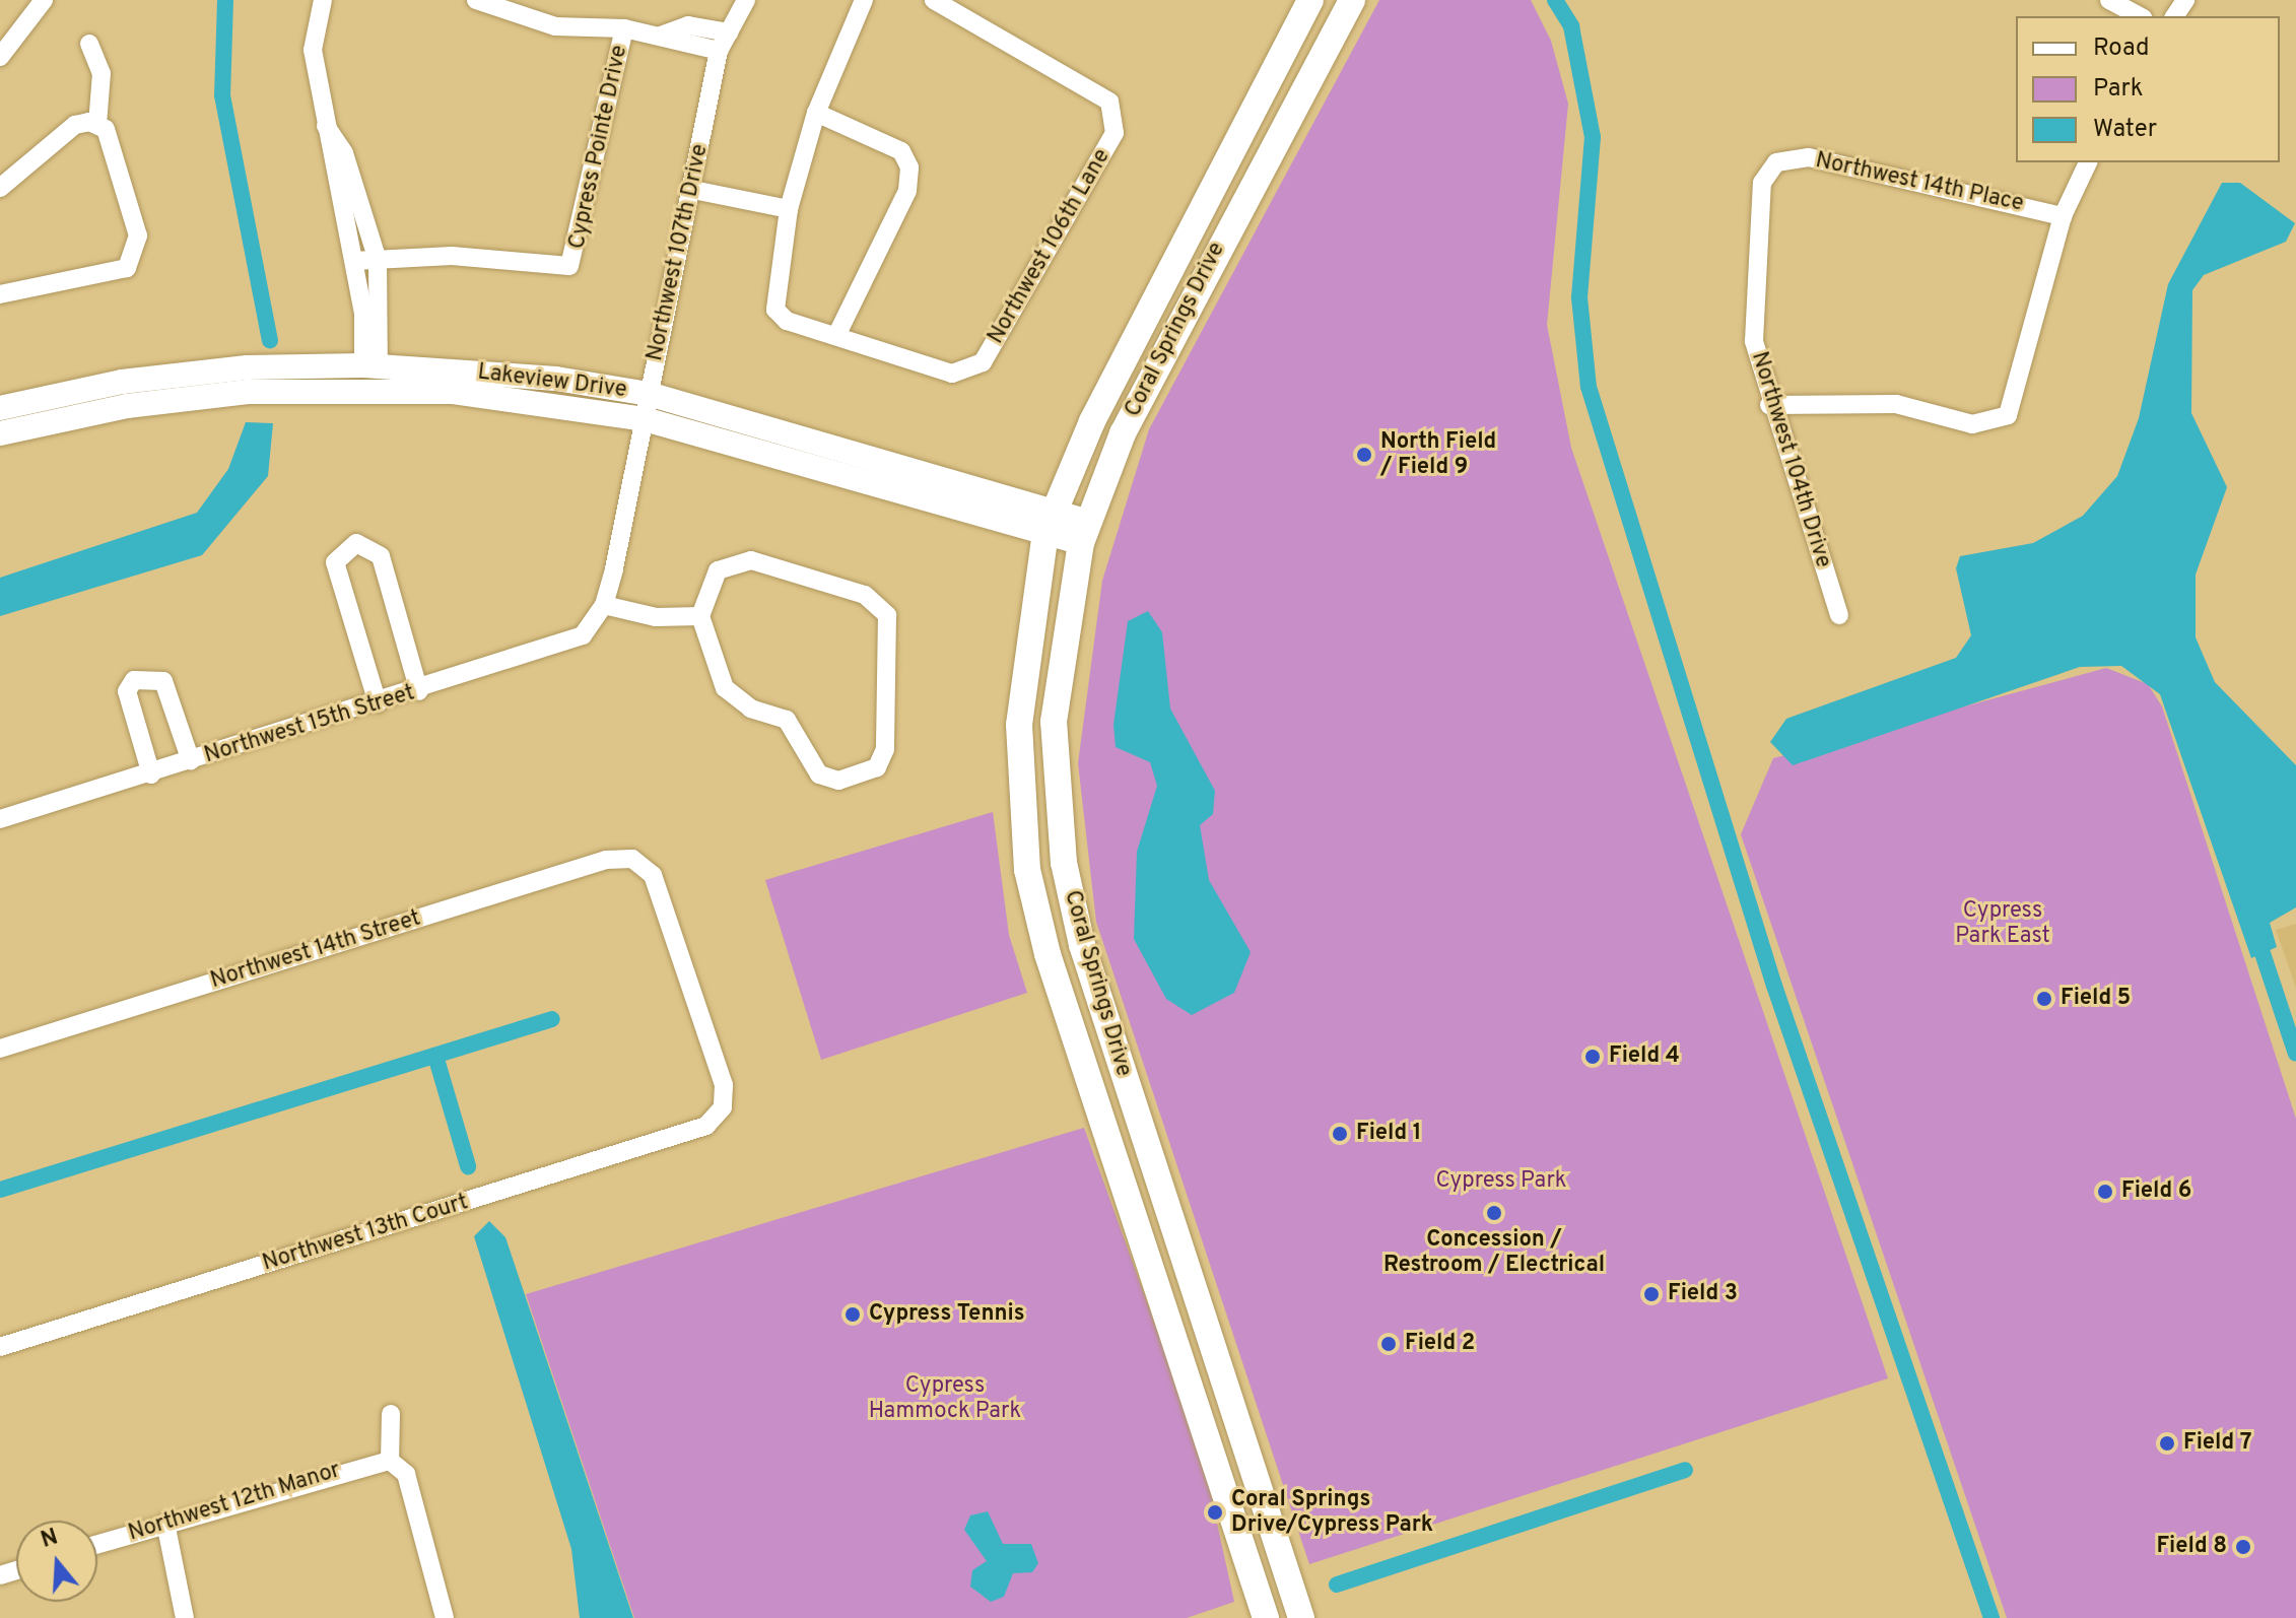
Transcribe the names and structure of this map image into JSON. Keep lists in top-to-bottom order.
{
  "streets": {
    "main road": ["Coral Springs Drive"],
    "street": [
      "Cypress Pointe Drive",
      "Northwest 14th Place",
      "Northwest 106th Lane",
      "Northwest 107th Drive",
      "Lakeview Drive",
      "Northwest 104th Drive",
      "Northwest 15th Street",
      "Northwest 14th Street",
      "Northwest 13th Court",
      "Northwest 12th Manor"
    ]
  },
  "crossings": [
    ["Cypress Pointe Drive", "Northwest 107th Drive"],
    ["Northwest 14th Place", "Northwest 104th Drive"],
    ["Northwest 107th Drive", "Lakeview Drive"],
    ["Northwest 107th Drive", "Northwest 15th Street"],
    ["Coral Springs Drive", "Lakeview Drive"],
    ["Northwest 14th Street", "Northwest 13th Court"]
  ],
  "parks": ["Cypress Park East", "Cypress Park", "Cypress Hammock Park"],
  "places": [
    "North Field / Field 9",
    "Field 5",
    "Field 4",
    "Field 1",
    "Field 6",
    "Concession / Restroom / Electrical",
    "Field 3",
    "Cypress Tennis",
    "Field 2",
    "Field 7",
    "Coral Springs Drive/Cypress Park",
    "Field 8"
  ],
  "legend": ["Road", "Park", "Water"],
  "north": "top"
}
